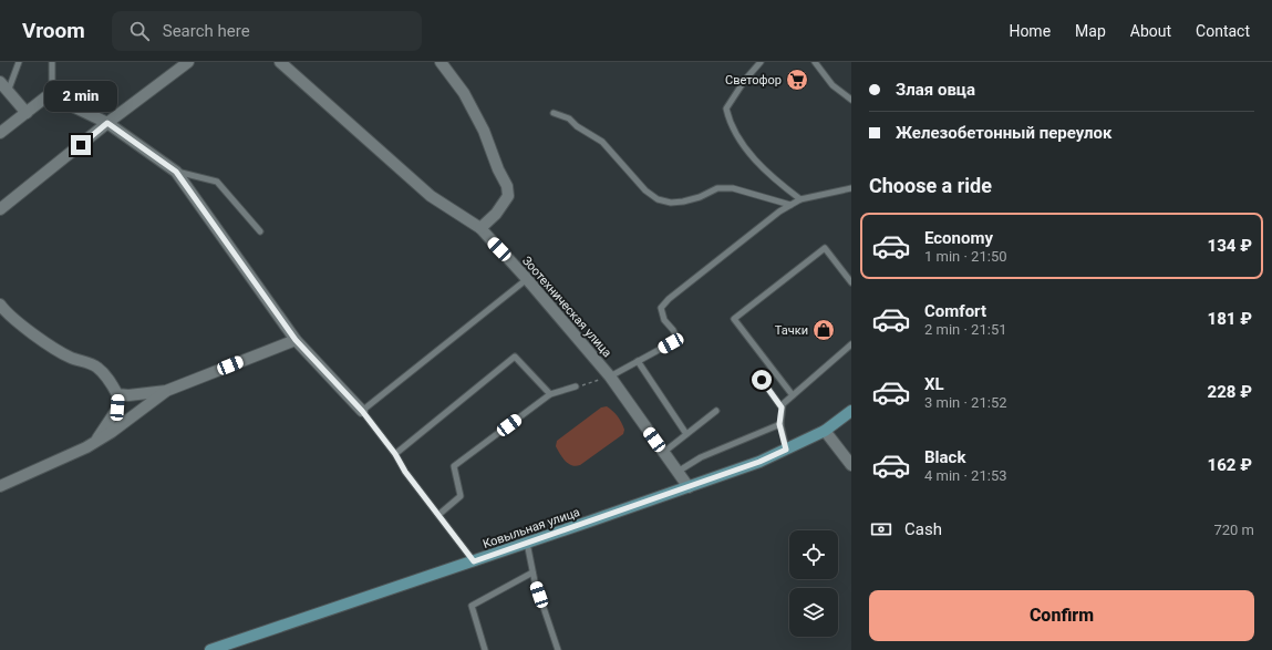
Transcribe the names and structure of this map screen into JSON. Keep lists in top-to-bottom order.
{
  "streets": {
    "main road": ["Ковыльная улица"],
    "street": ["Зоотехническая улица"]
  },
  "crossings": [
    ["Зоотехническая улица", "Ковыльная улица"]
  ],
  "places": {
    "supermarket": ["Светофор"],
    "shop": ["Тачки"]
  },
  "page": {
    "header": "Vroom",
    "search": "Search here",
    "nav": [
      "Home",
      "Map",
      "About",
      "Contact"
    ],
    "banner": ["Злая овца", "Железобетонный переулок"],
    "bubble": "2 min",
    "heading": "Choose a ride",
    "list": [
      {
        "name": "Economy",
        "note": "1 min · 21:50",
        "value": "134 ₽"
      },
      {
        "name": "Comfort",
        "note": "2 min · 21:51",
        "value": "181 ₽"
      },
      {
        "name": "XL",
        "note": "3 min · 21:52",
        "value": "228 ₽"
      },
      {
        "name": "Black",
        "note": "4 min · 21:53",
        "value": "162 ₽"
      }
    ],
    "pay": ["Cash", "720 m"],
    "buttons": "Confirm"
  }
}
